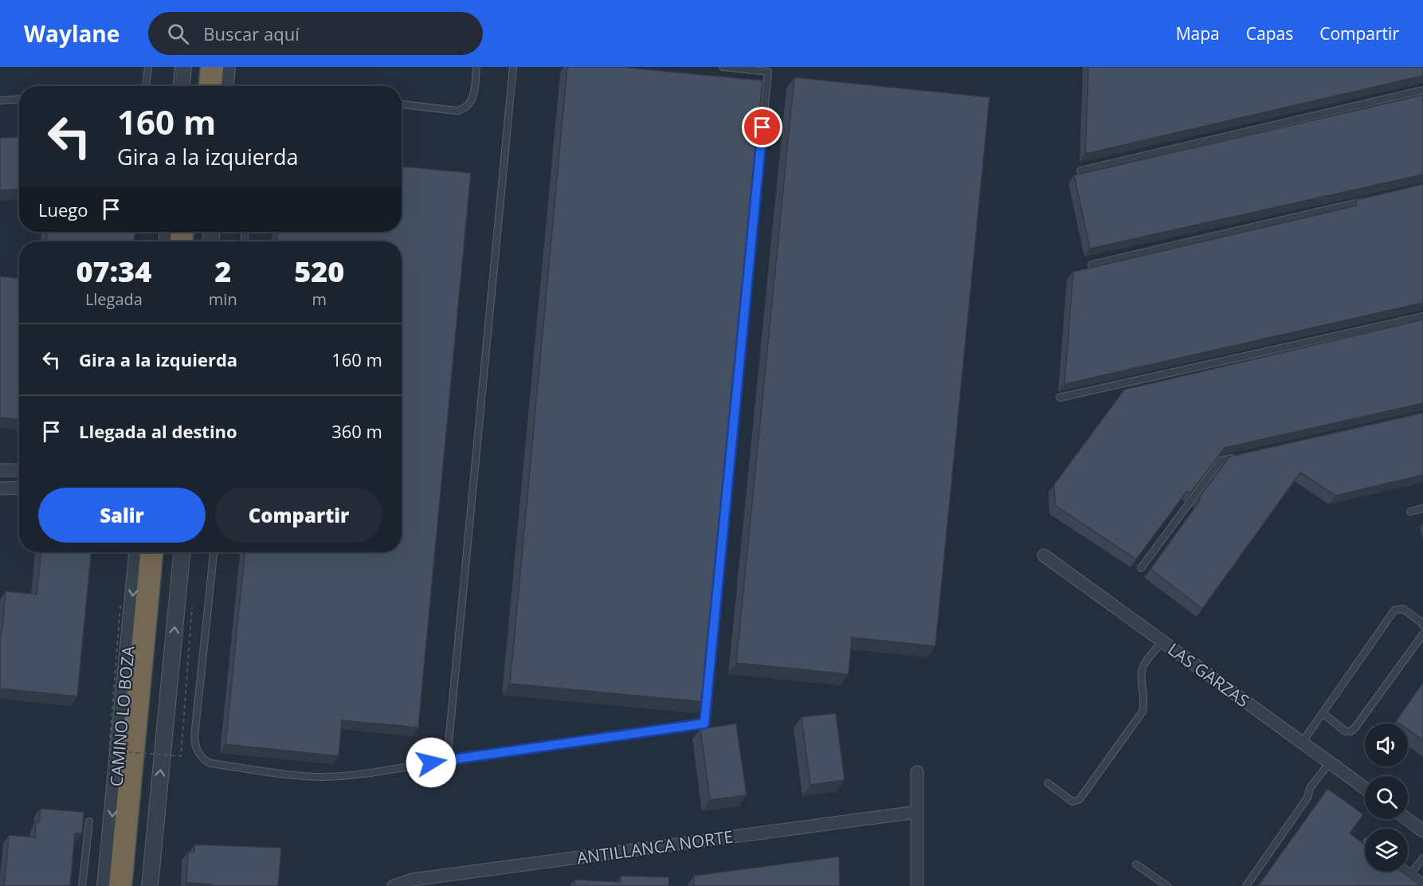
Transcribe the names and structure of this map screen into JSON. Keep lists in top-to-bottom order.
{
  "streets": {
    "street": ["LAS GARZAS", "CAMINO LO BOZA", "ANTILLANCA NORTE"]
  },
  "page": {
    "header": "Waylane",
    "search": "Buscar aquí",
    "nav": ["Mapa", "Capas", "Compartir"],
    "turn": ["160 m", "Gira a la izquierda"],
    "then": "Luego",
    "eta": [
      "07:34",
      "Llegada",
      "2",
      "min",
      "520",
      "m"
    ],
    "list": [
      {
        "name": "Gira a la izquierda",
        "value": "160 m"
      },
      {
        "name": "Llegada al destino",
        "value": "360 m"
      }
    ],
    "buttons": ["Salir", "Compartir"]
  }
}
